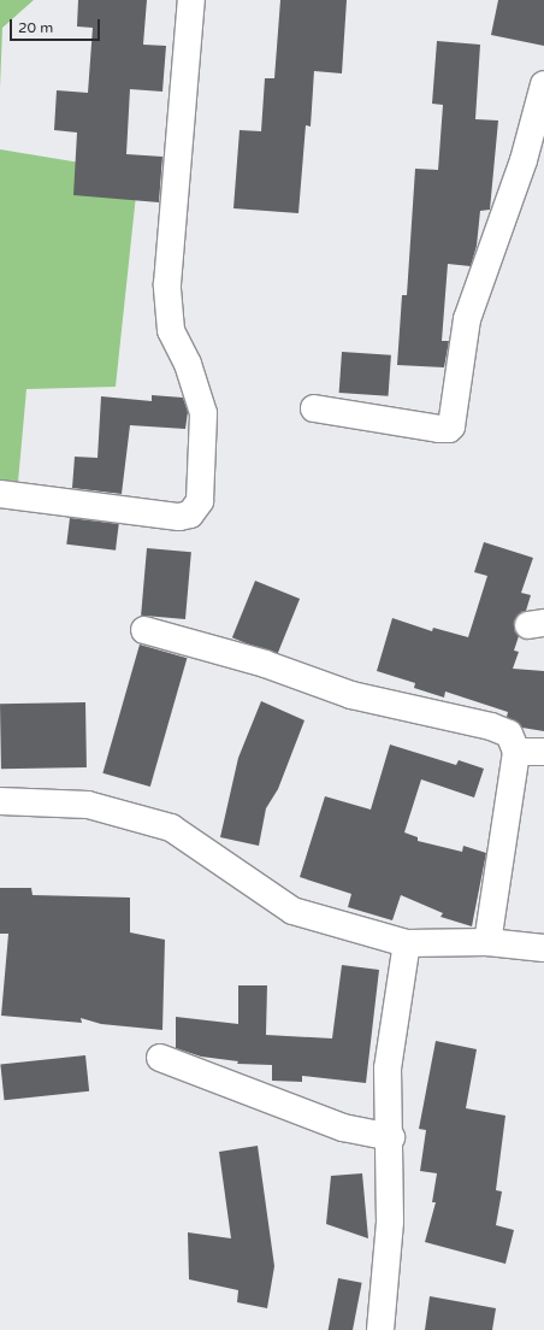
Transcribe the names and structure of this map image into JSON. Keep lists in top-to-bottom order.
{
  "scale_bar": "20 m"
}
